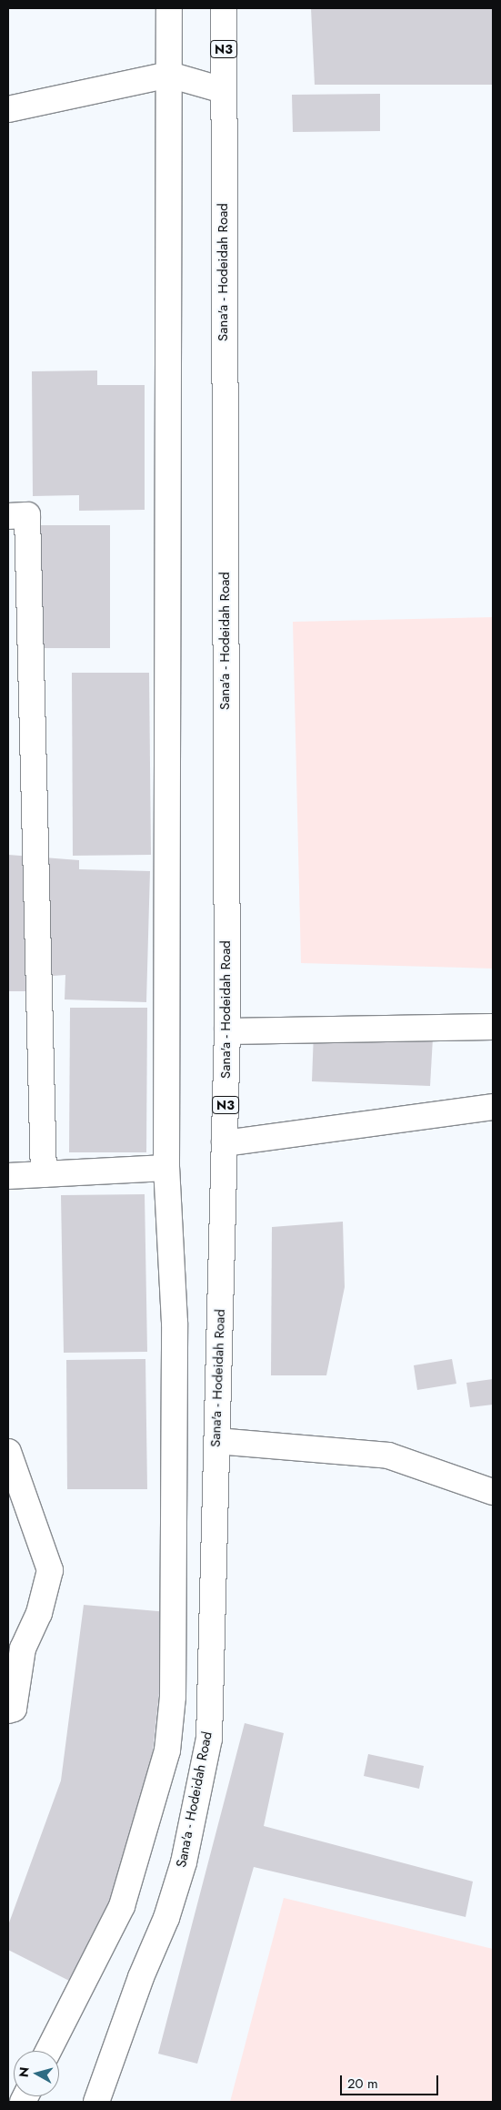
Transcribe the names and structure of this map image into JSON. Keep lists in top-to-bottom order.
{
  "streets": {
    "main road": ["N3", "Sana'a - Hodeidah Road"]
  },
  "scale_bar": "20 m",
  "north": "left"
}
